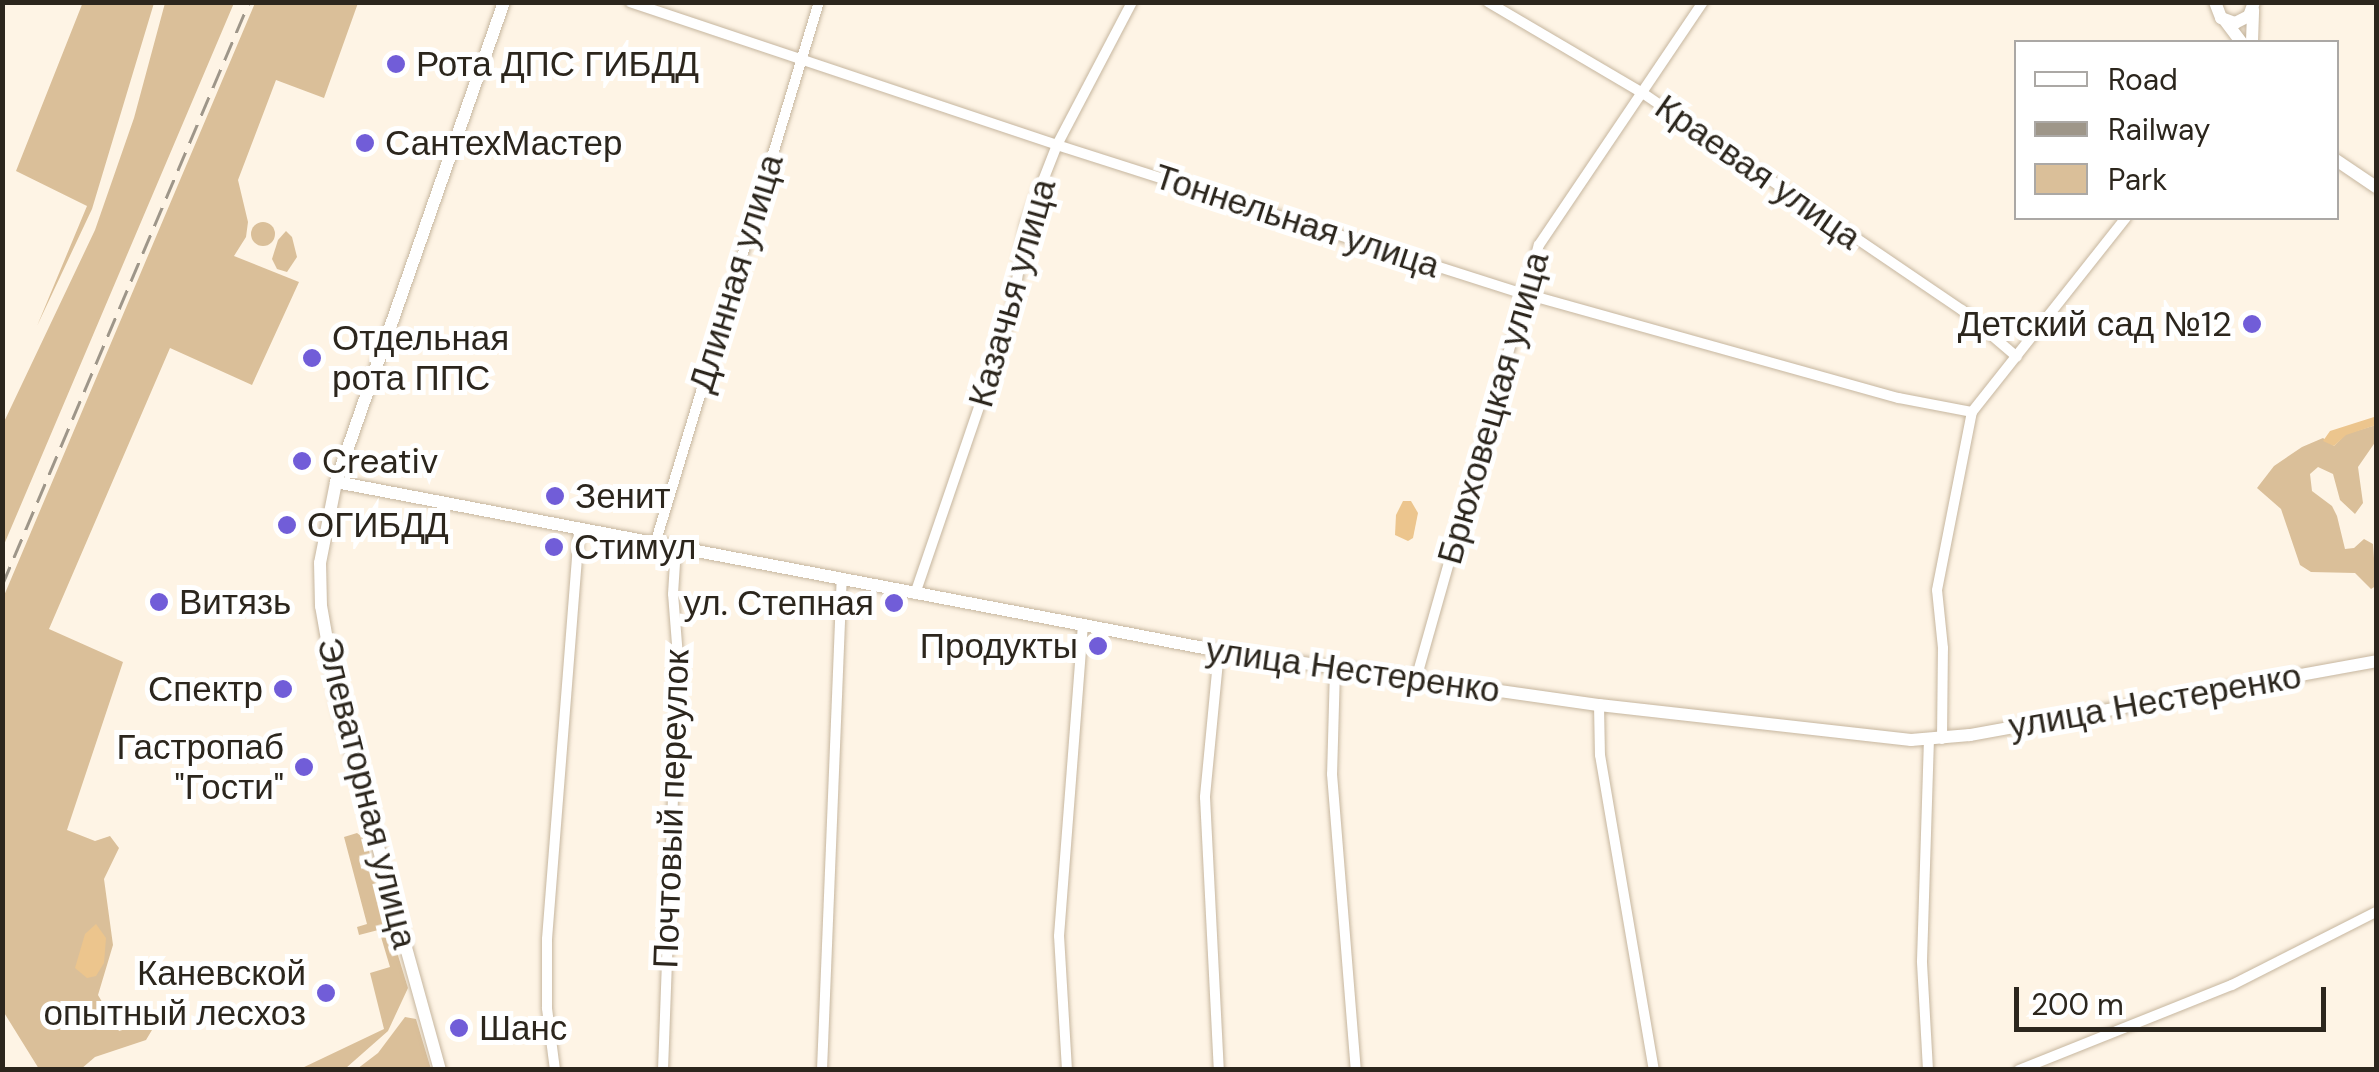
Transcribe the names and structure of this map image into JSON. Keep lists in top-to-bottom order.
{
  "streets": {
    "street": [
      "Краевая улица",
      "Тоннельная улица",
      "Длинная улица",
      "Казачья улица",
      "Брюховецкая улица",
      "улица Нестеренко",
      "Элеваторная улица",
      "Почтовый переулок"
    ]
  },
  "crossings": [
    ["Краевая улица", "Брюховецкая улица"],
    ["Тоннельная улица", "Длинная улица"],
    ["Тоннельная улица", "Казачья улица"],
    ["Тоннельная улица", "Брюховецкая улица"],
    ["Длинная улица", "улица Нестеренко"],
    ["Казачья улица", "улица Нестеренко"],
    ["Брюховецкая улица", "улица Нестеренко"],
    ["улица Нестеренко", "Элеваторная улица"],
    ["улица Нестеренко", "Почтовый переулок"]
  ],
  "places": [
    "Рота ДПС ГИБДД",
    "СантехМастер",
    "Детский сад №12",
    "Отдельная рота ППС",
    "Creativ",
    "Зенит",
    "ОГИБДД",
    "Стимул",
    "Витязь",
    "ул. Степная",
    "Продукты",
    "Спектр",
    "Гастропаб \"Гости\"",
    "Каневской опытный лесхоз",
    "Шанс"
  ],
  "legend": ["Road", "Railway", "Park"],
  "scale_bar": "200 m"
}
